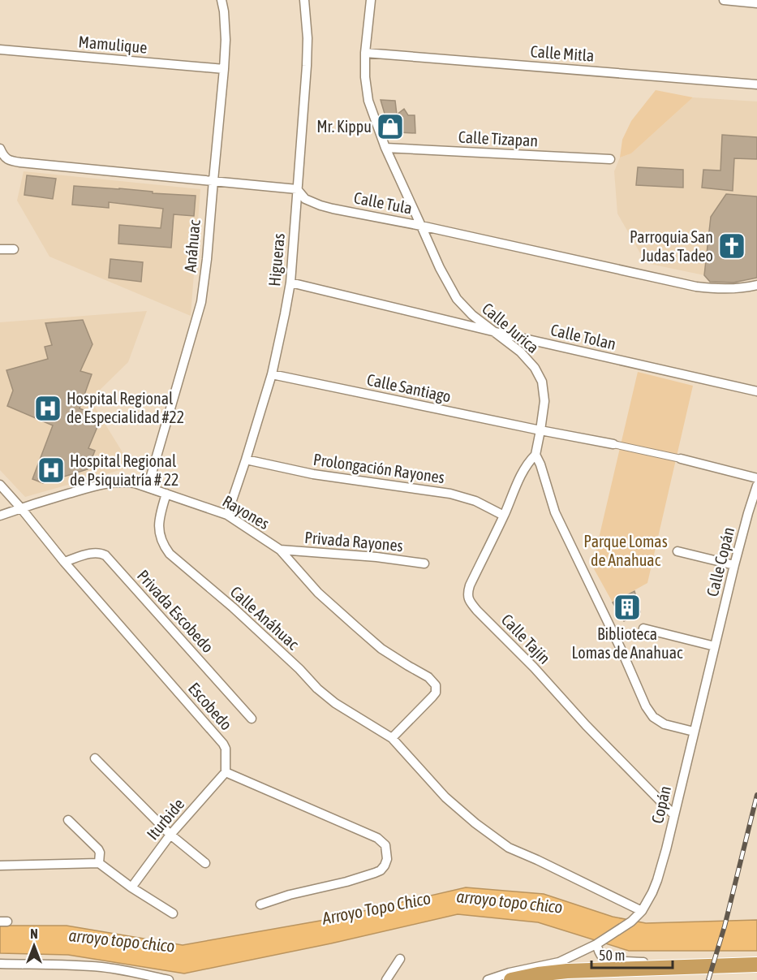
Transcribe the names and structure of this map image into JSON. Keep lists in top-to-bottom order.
{
  "streets": {
    "street": [
      "Mamulique",
      "Calle Mitla",
      "Calle Tizapan",
      "Calle Tula",
      "Anáhuac",
      "Higueras",
      "Calle Jurica",
      "Calle Tolan",
      "Calle Santiago",
      "Prolongación Rayones",
      "Rayones",
      "Privada Rayones",
      "Calle Copán",
      "Privada Escobedo",
      "Calle Anáhuac",
      "Calle Tajín",
      "Escobedo",
      "Copán",
      "Iturbide"
    ]
  },
  "crossings": [
    ["Mamulique", "Anáhuac"],
    ["Calle Mitla", "Calle Jurica"],
    ["Calle Tizapan", "Calle Jurica"],
    ["Calle Tula", "Higueras"],
    ["Calle Tula", "Calle Jurica"],
    ["Anáhuac", "Rayones"],
    ["Higueras", "Calle Tolan"],
    ["Higueras", "Calle Santiago"],
    ["Higueras", "Prolongación Rayones"],
    ["Higueras", "Rayones"],
    ["Calle Jurica", "Calle Tolan"],
    ["Calle Jurica", "Calle Santiago"],
    ["Calle Jurica", "Calle Tajín"],
    ["Prolongación Rayones", "Calle Tajín"],
    ["Rayones", "Privada Rayones"],
    ["Rayones", "Calle Anáhuac"],
    ["Rayones", "Escobedo"],
    ["Calle Copán", "Copán"],
    ["Privada Escobedo", "Escobedo"],
    ["Calle Anáhuac", "Copán"],
    ["Calle Tajín", "Copán"],
    ["Escobedo", "Iturbide"]
  ],
  "water": ["arroyo topo chico", "Arroyo Topo Chico"],
  "parks": ["Parque Lomas de Anahuac"],
  "places": {
    "shop": ["Mr. Kippu"],
    "church": ["Parroquia San Judas Tadeo"],
    "hospital": ["Hospital Regional de Especialidad #22", "Hospital Regional de Psiquiatría # 22"],
    "building": ["Biblioteca Lomas de Anahuac"]
  },
  "scale_bar": "50 m",
  "north": "top"
}
